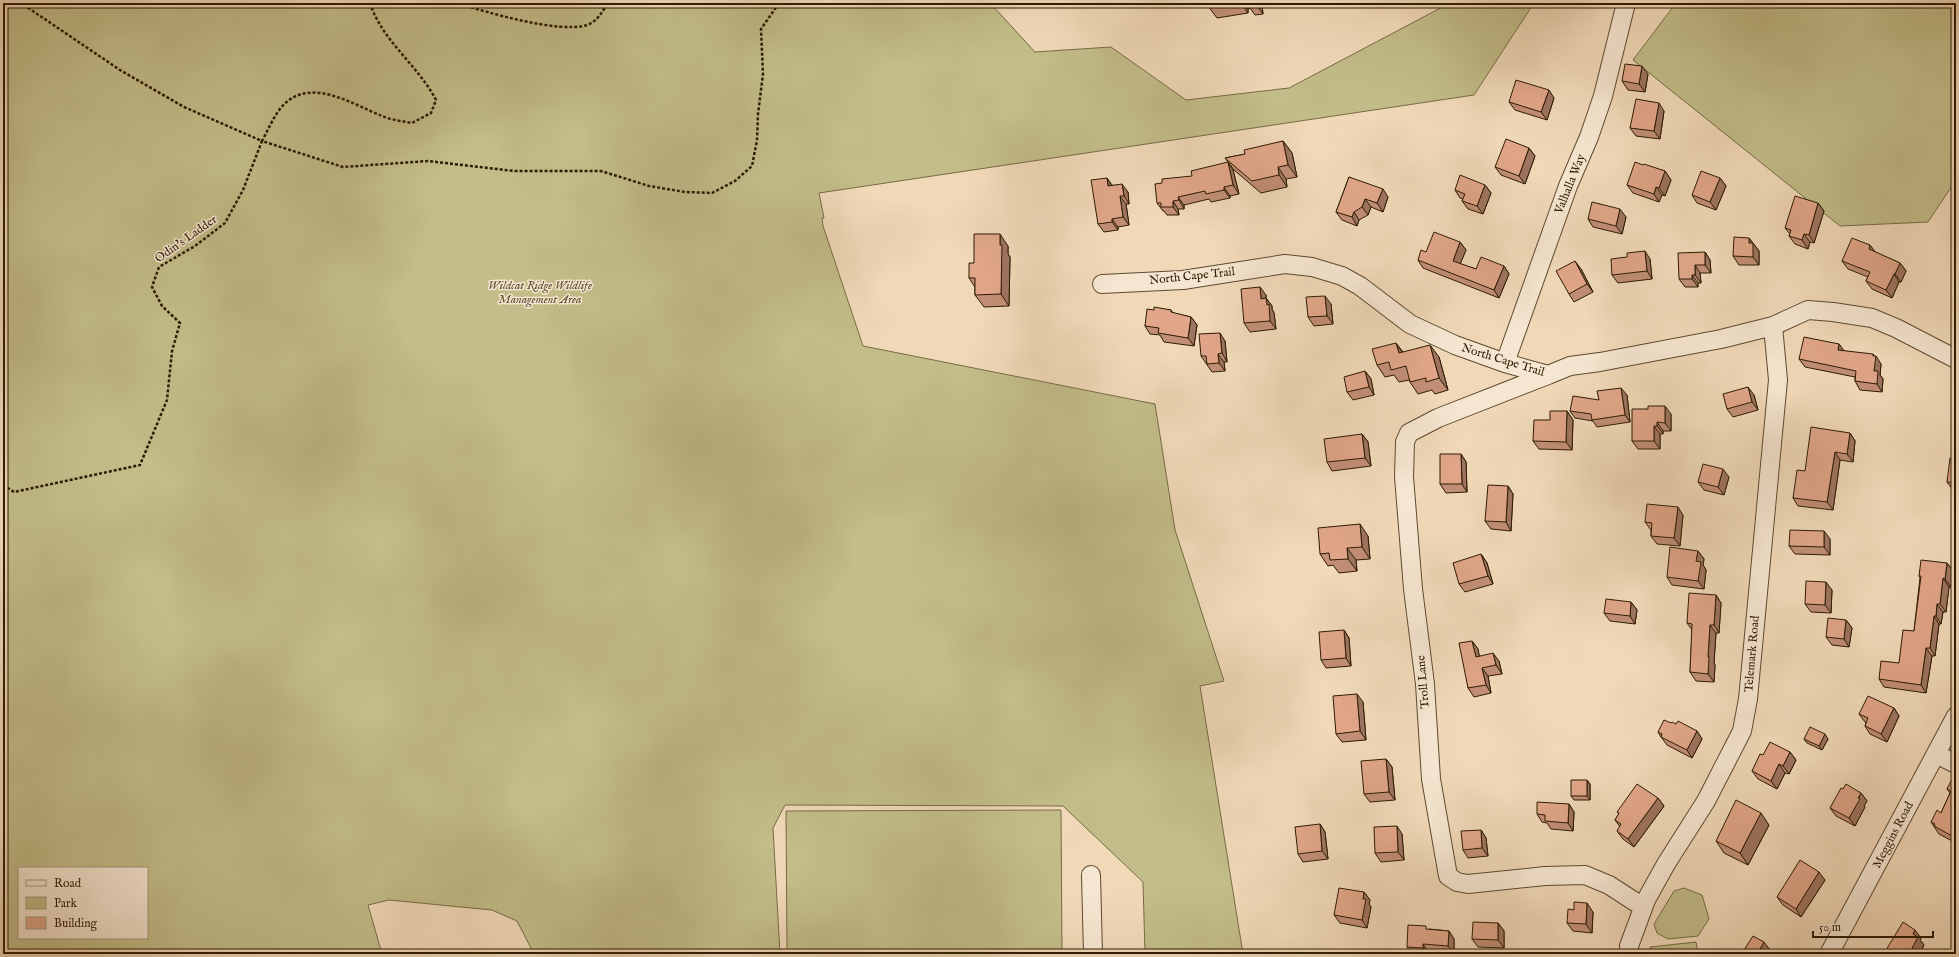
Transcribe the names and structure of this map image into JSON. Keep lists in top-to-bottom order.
{
  "streets": {
    "street": [
      "Valhalla Way",
      "North Cape Trail",
      "Telemark Road",
      "Troll Lane",
      "Meggins Road"
    ],
    "path": ["Odin's Ladder"]
  },
  "crossings": [
    ["Valhalla Way", "North Cape Trail"],
    ["North Cape Trail", "Telemark Road"],
    ["North Cape Trail", "Troll Lane"],
    ["Telemark Road", "Troll Lane"]
  ],
  "parks": ["Wildcat Ridge Wildlife Management Area"],
  "legend": ["Road", "Park", "Building"],
  "scale_bar": "50 m"
}
